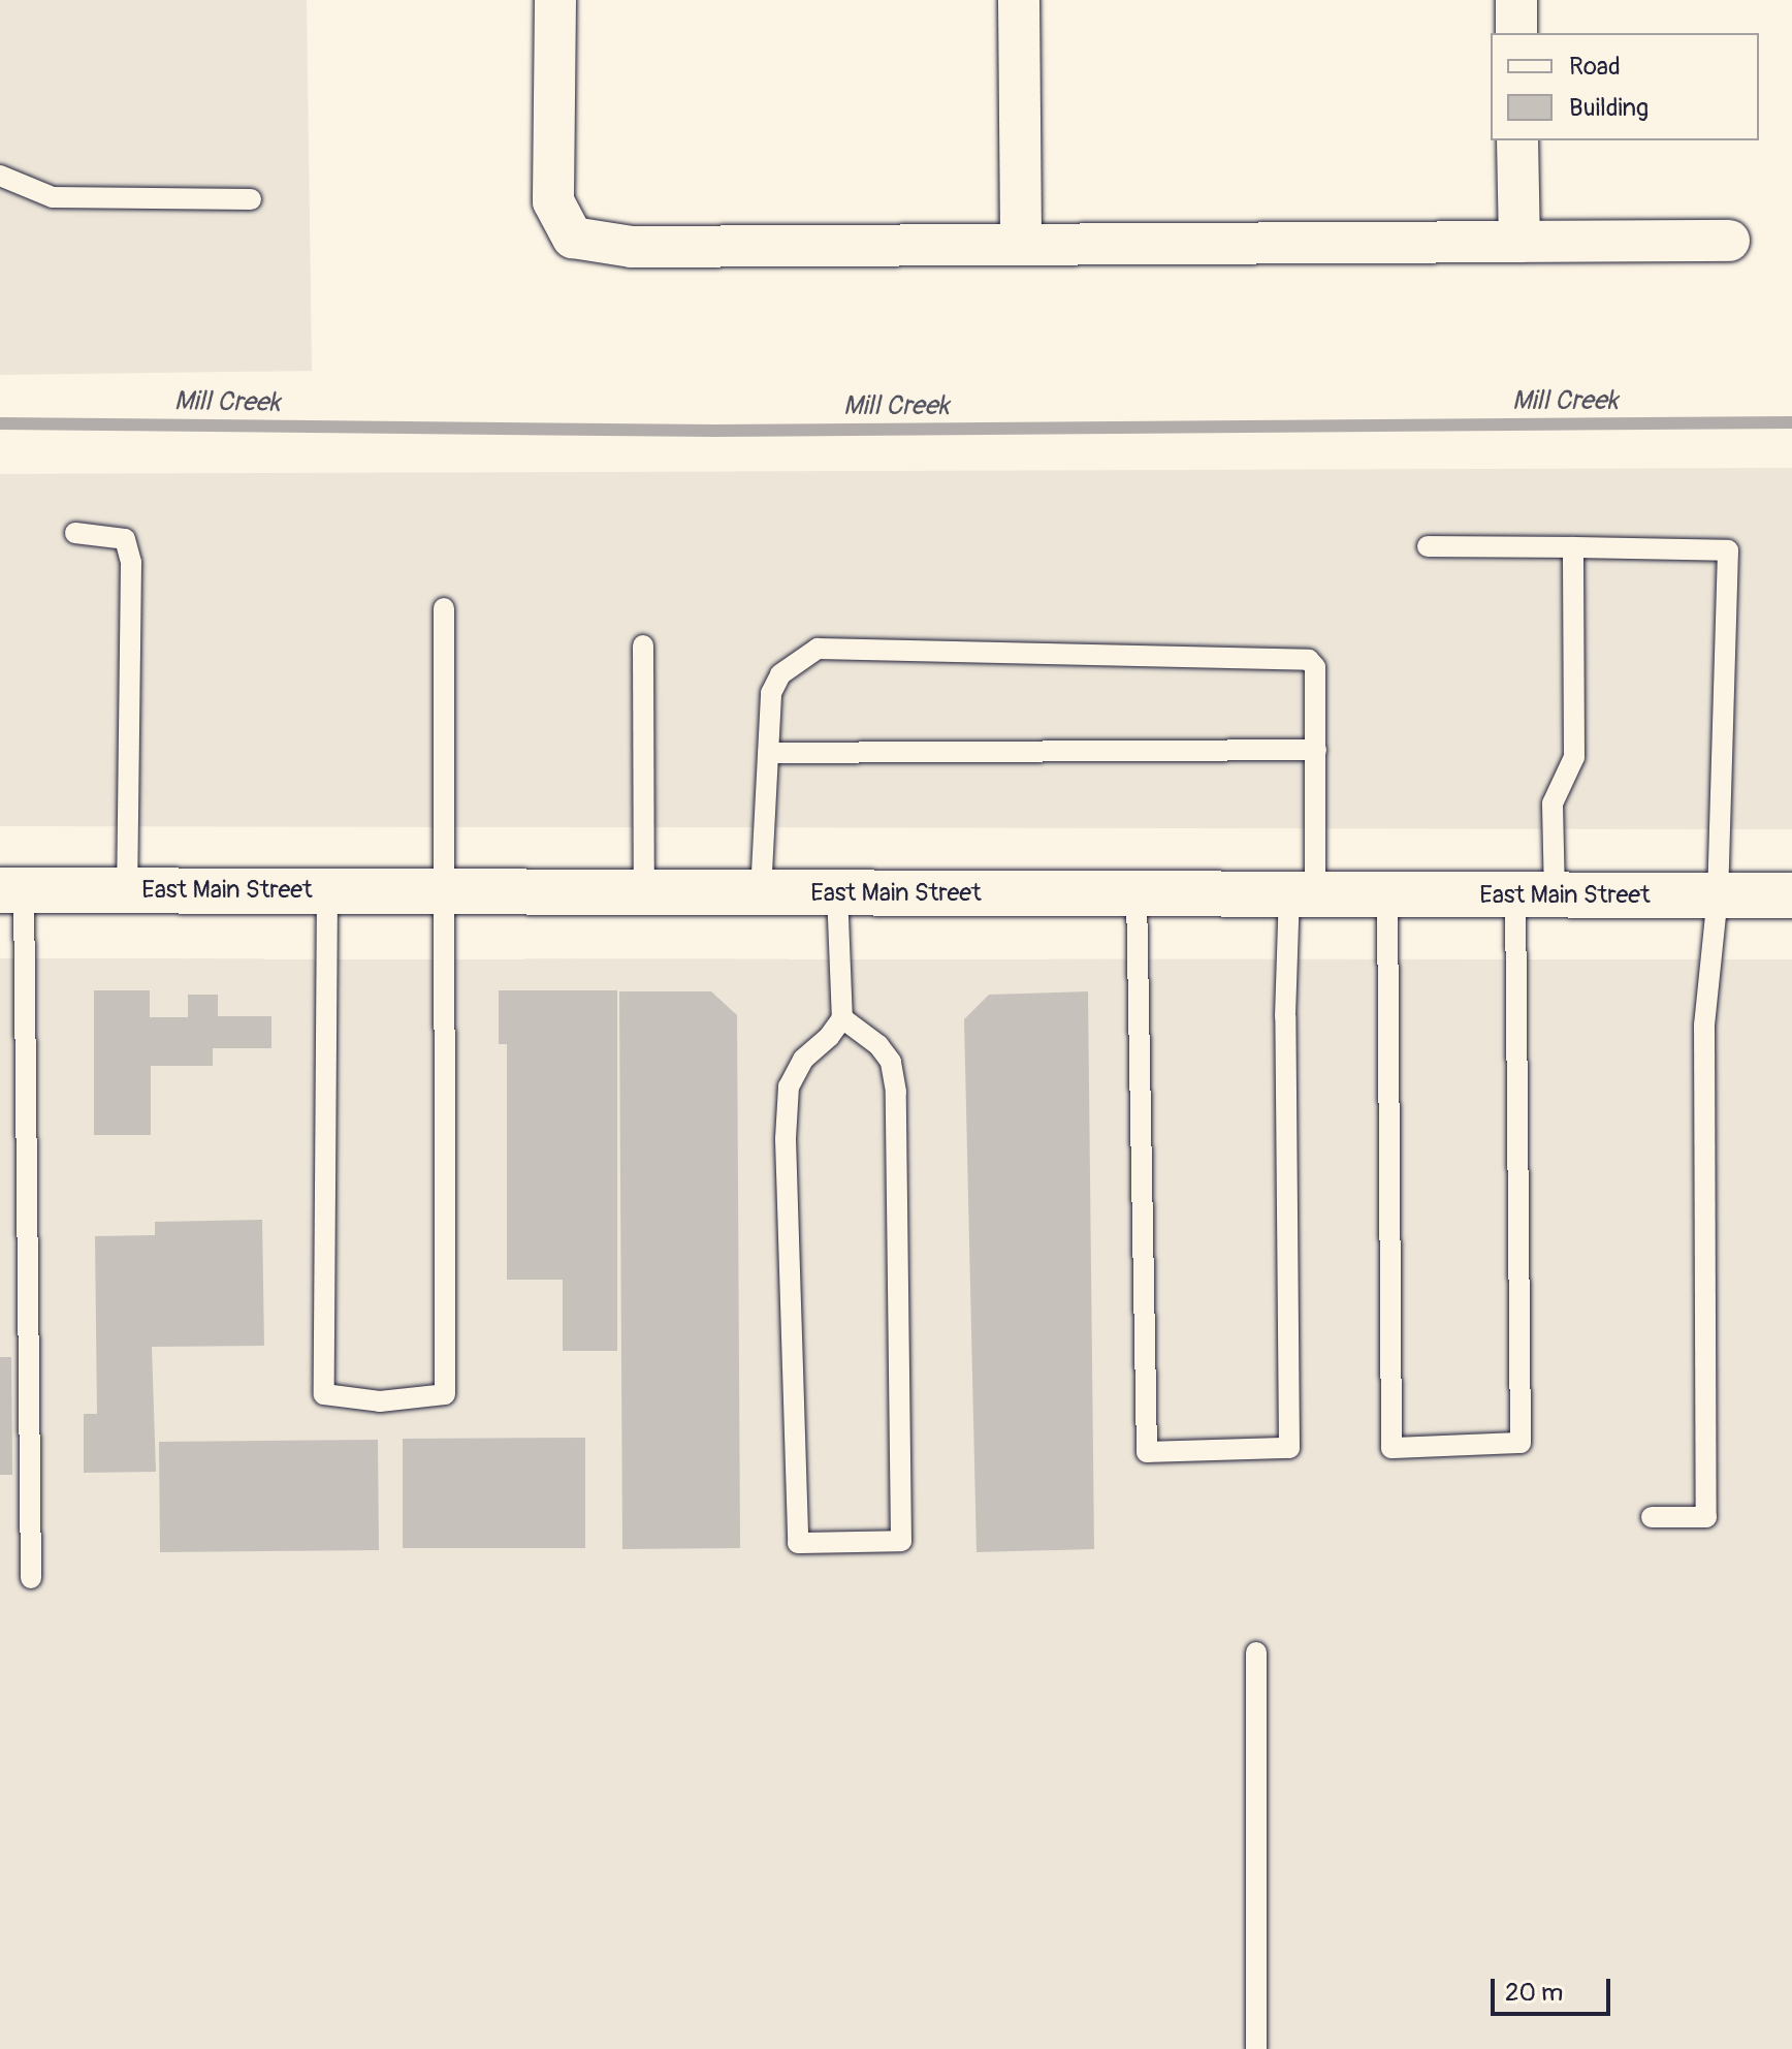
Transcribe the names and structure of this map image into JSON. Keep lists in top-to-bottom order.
{
  "streets": {
    "street": ["East Main Street"]
  },
  "water": ["Mill Creek"],
  "legend": ["Road", "Building"],
  "scale_bar": "20 m"
}
